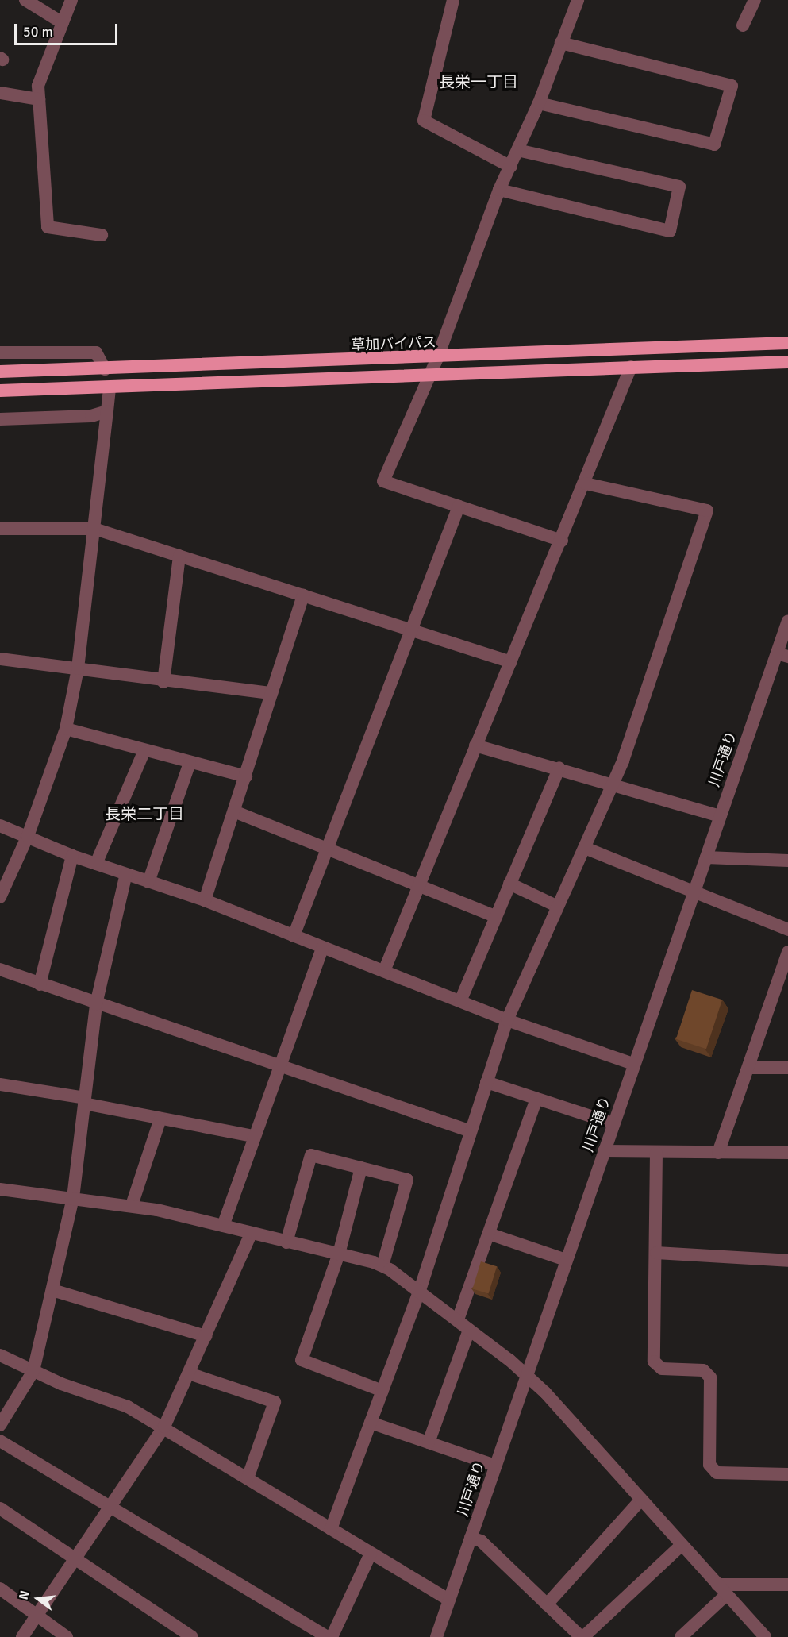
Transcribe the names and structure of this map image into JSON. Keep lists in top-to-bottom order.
{
  "streets": {
    "highway": ["草加バイパス"],
    "street": ["川戸通り"]
  },
  "districts": ["長栄一丁目", "長栄二丁目"],
  "scale_bar": "50 m",
  "north": "left"
}
